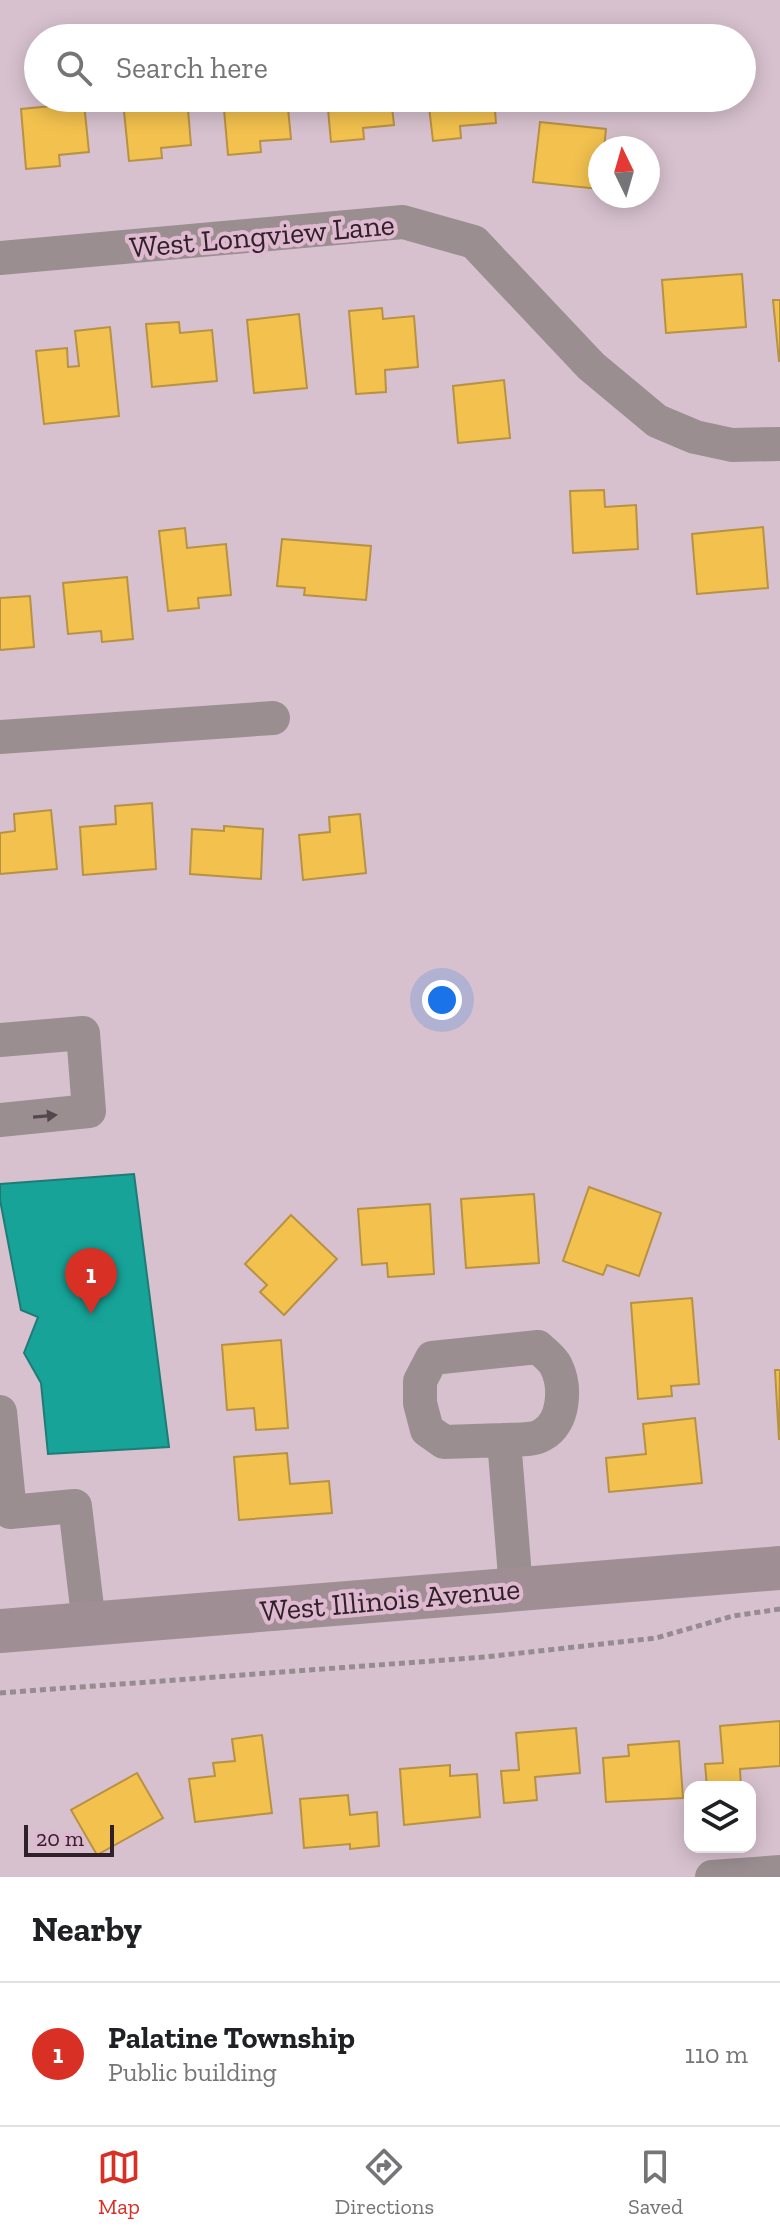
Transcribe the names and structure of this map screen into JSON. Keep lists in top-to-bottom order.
{
  "streets": {
    "main road": ["West Illinois Avenue"],
    "street": ["West Longview Lane"]
  },
  "scale_bar": "20 m",
  "north": "top",
  "page": {
    "search": "Search here",
    "pins": "1",
    "scale": "20 m",
    "heading": "Nearby",
    "list": [
      {
        "mark": "1",
        "name": "Palatine Township",
        "note": "Public building",
        "value": "110 m"
      }
    ],
    "nav": ["Map", "Directions", "Saved"]
  }
}
